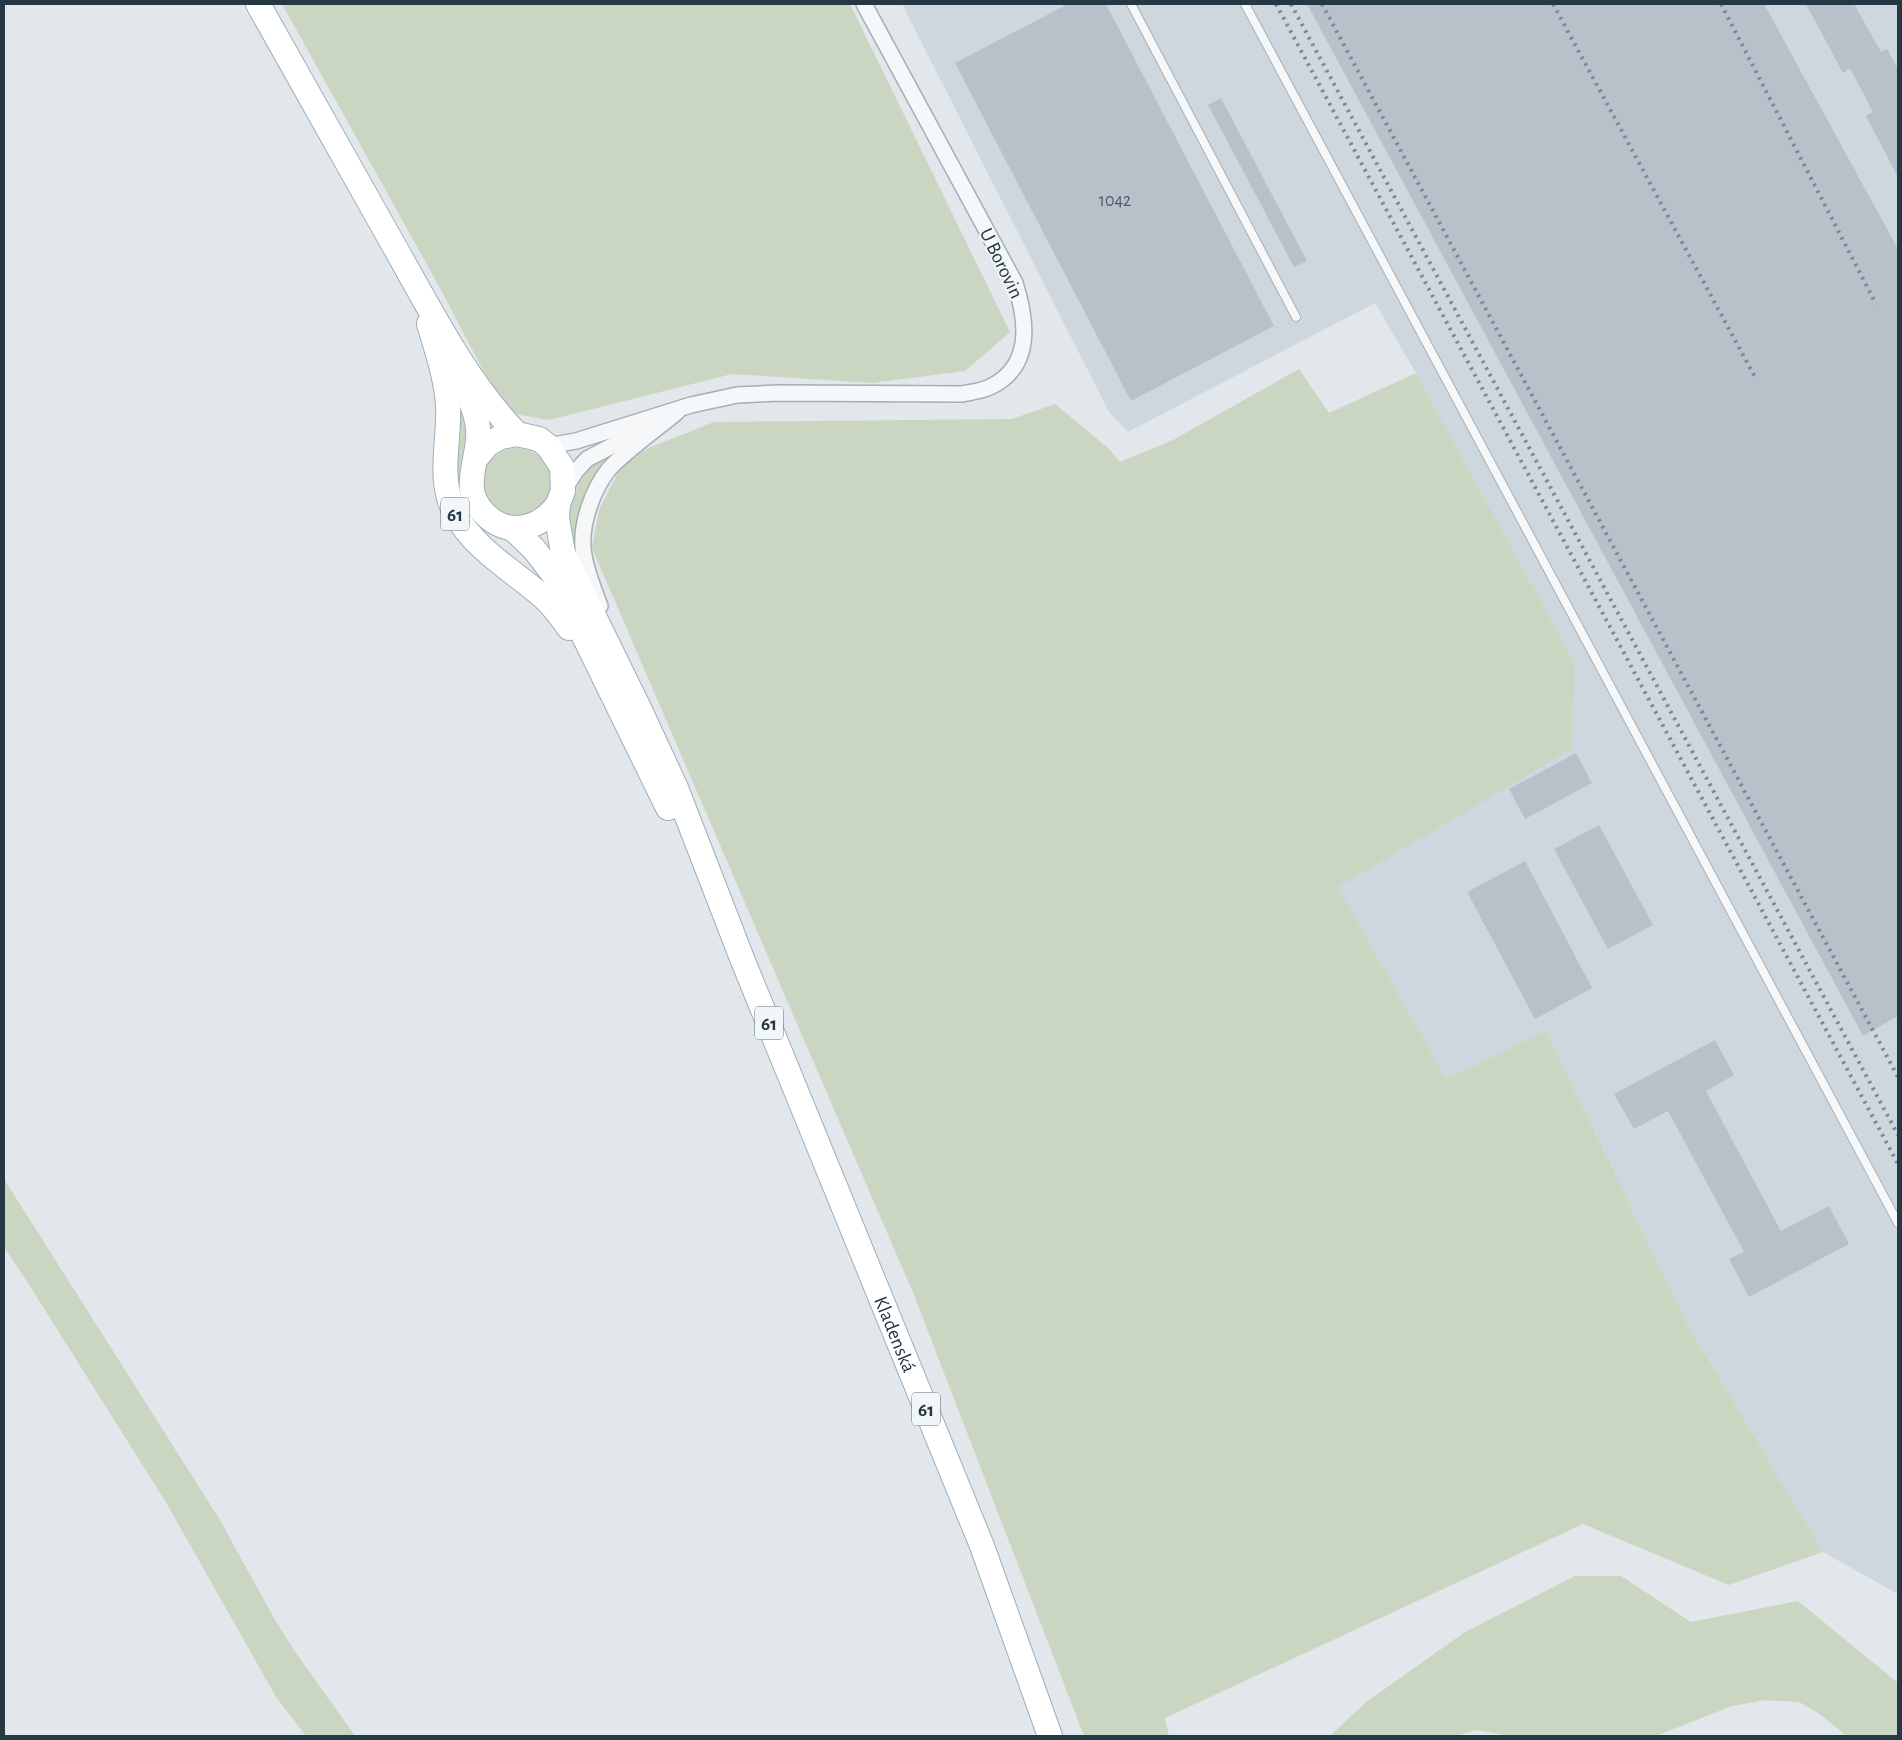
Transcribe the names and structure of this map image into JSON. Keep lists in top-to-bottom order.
{
  "streets": {
    "main road": ["61", "Kladenská"],
    "street": ["U Borovin"]
  },
  "crossings": [
    ["61", "Kladenská"]
  ],
  "house_numbers": ["1042"]
}
